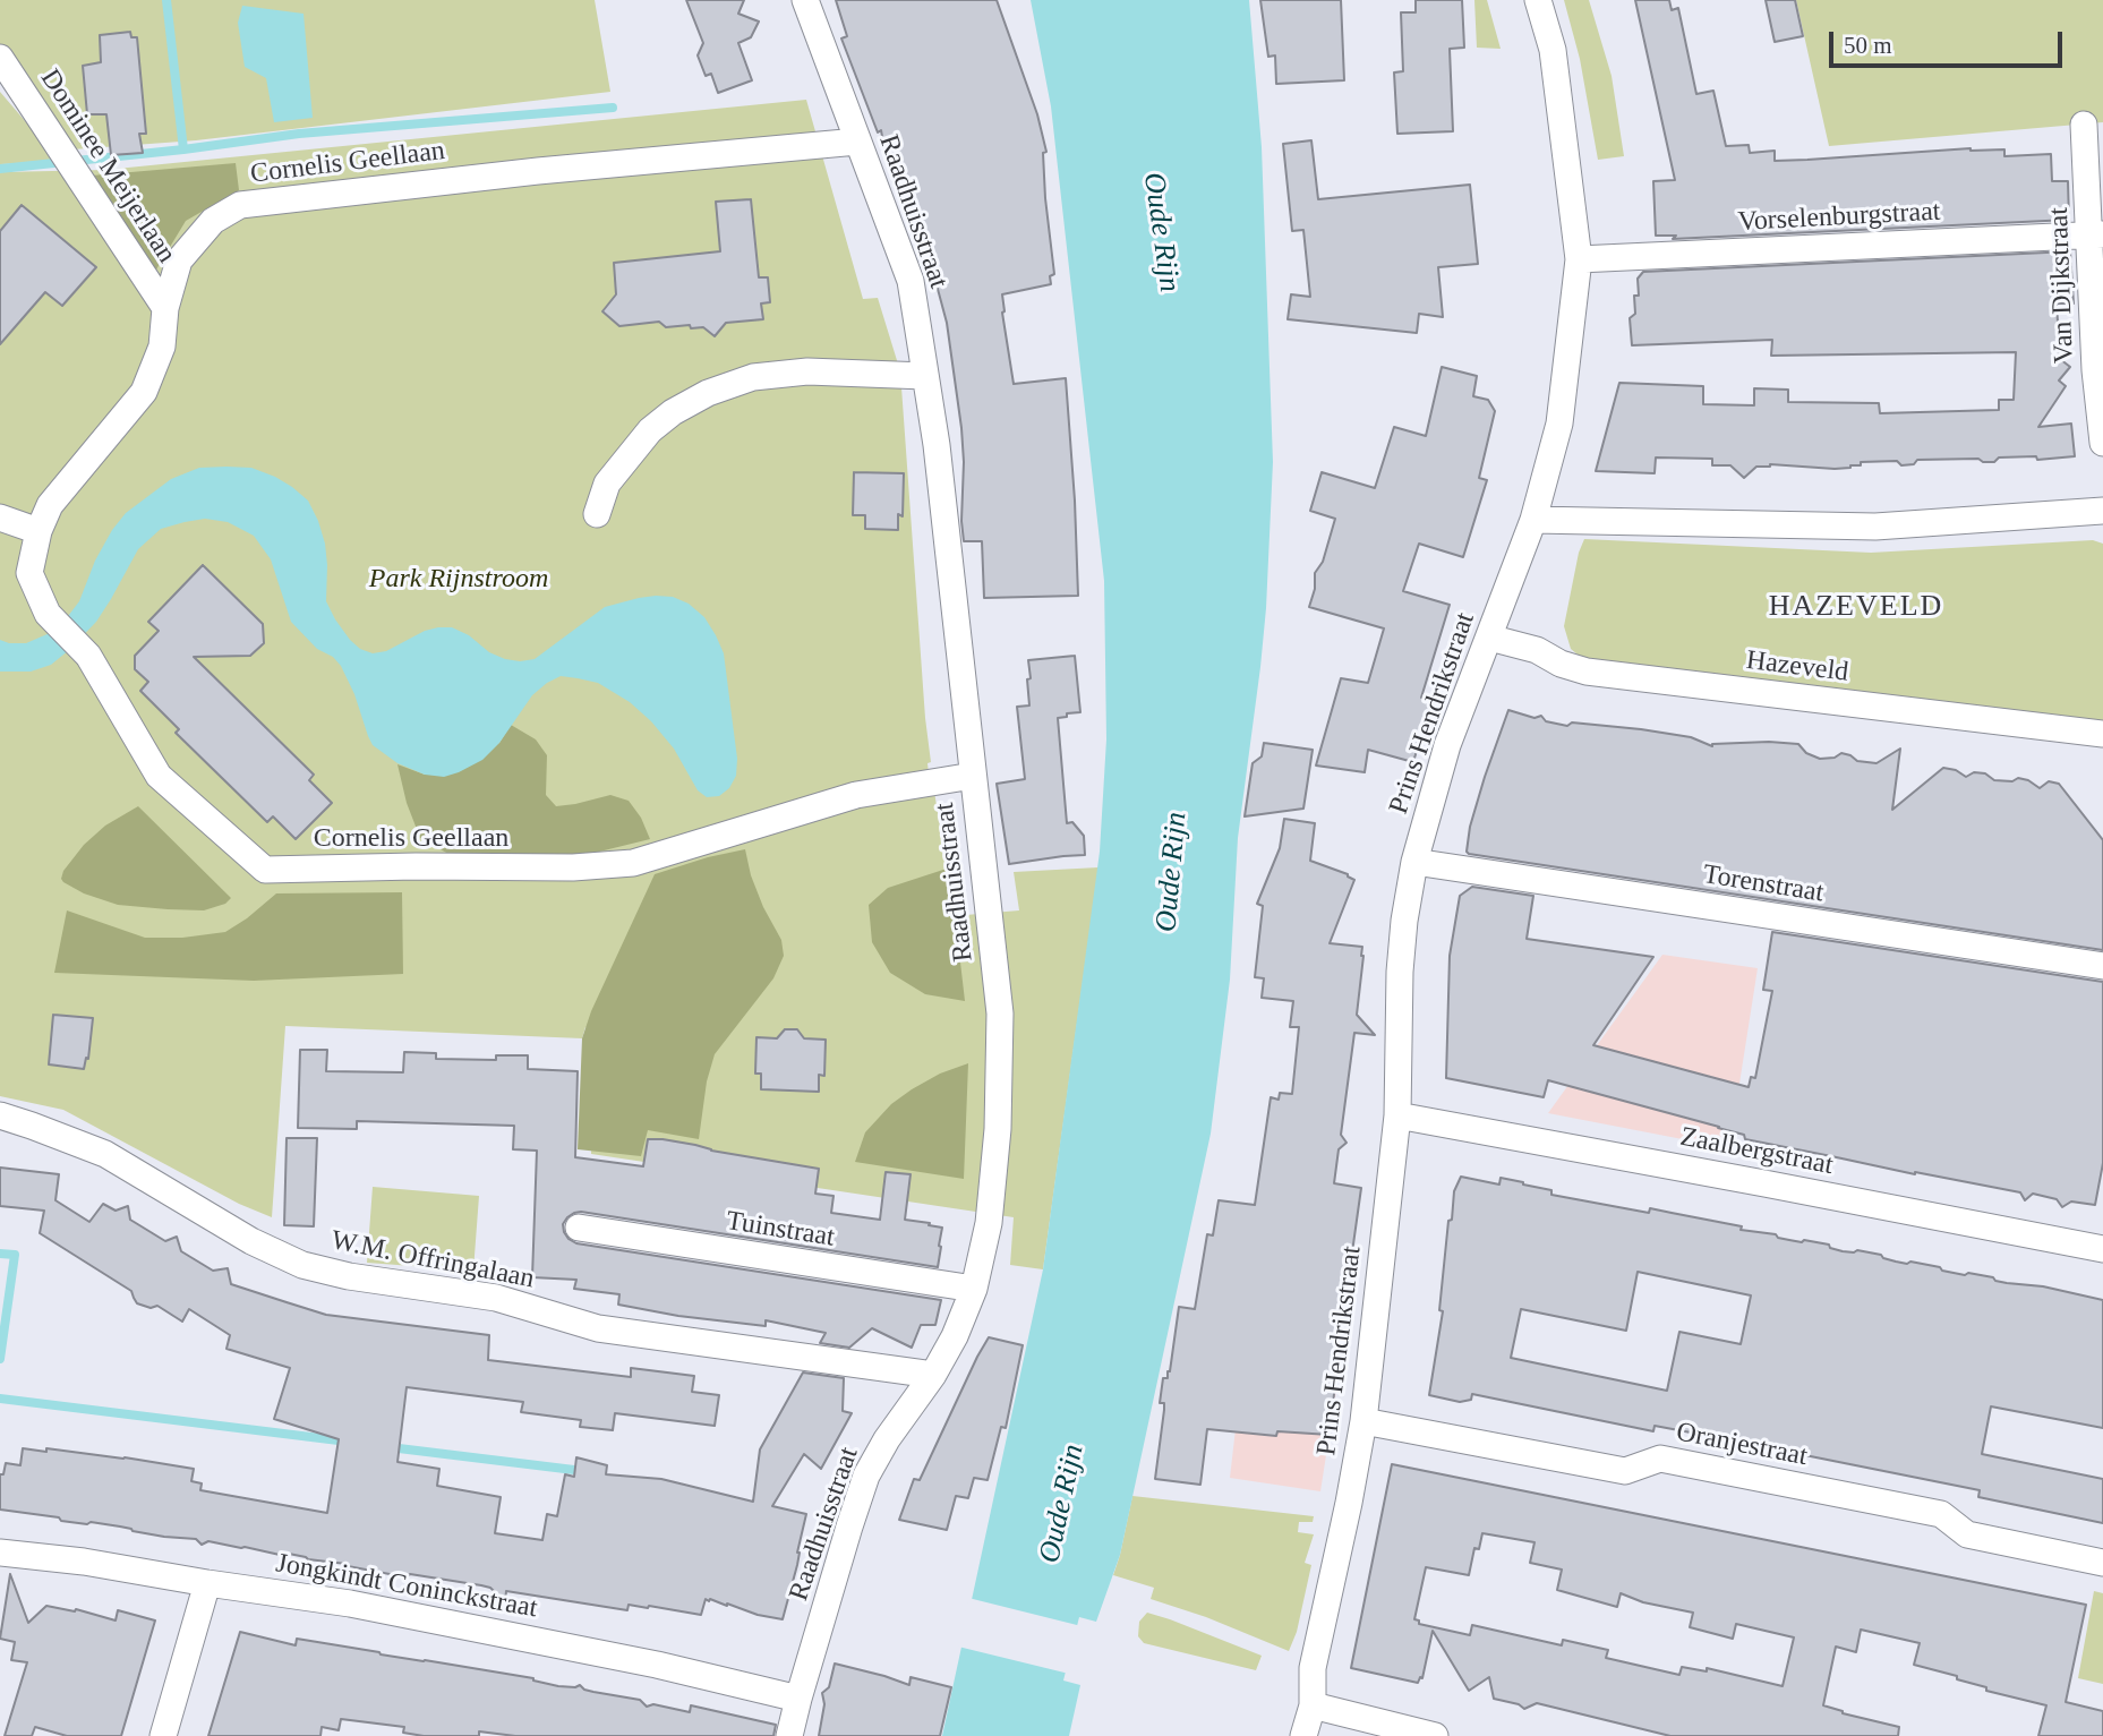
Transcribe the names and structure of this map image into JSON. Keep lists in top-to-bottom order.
{
  "streets": {
    "street": [
      "Cornelis Geellaan",
      "Dominee Meijerlaan",
      "Raadhuisstraat",
      "Vorselenburgstraat",
      "Van Dijkstraat",
      "Hazeveld",
      "Prins Hendrikstraat",
      "Torenstraat",
      "Zaalbergstraat",
      "Tuinstraat",
      "W.M. Offringalaan",
      "Oranjestraat",
      "Jongkindt Coninckstraat"
    ]
  },
  "crossings": [
    ["Cornelis Geellaan", "Dominee Meijerlaan"],
    ["Cornelis Geellaan", "Raadhuisstraat"],
    ["Raadhuisstraat", "Tuinstraat"],
    ["Raadhuisstraat", "W.M. Offringalaan"],
    ["Raadhuisstraat", "Jongkindt Coninckstraat"],
    ["Vorselenburgstraat", "Van Dijkstraat"],
    ["Vorselenburgstraat", "Prins Hendrikstraat"],
    ["Hazeveld", "Prins Hendrikstraat"],
    ["Prins Hendrikstraat", "Torenstraat"],
    ["Prins Hendrikstraat", "Zaalbergstraat"],
    ["Prins Hendrikstraat", "Oranjestraat"]
  ],
  "districts": ["HAZEVELD"],
  "water": ["Oude Rijn"],
  "parks": ["Park Rijnstroom"],
  "scale_bar": "50 m"
}
